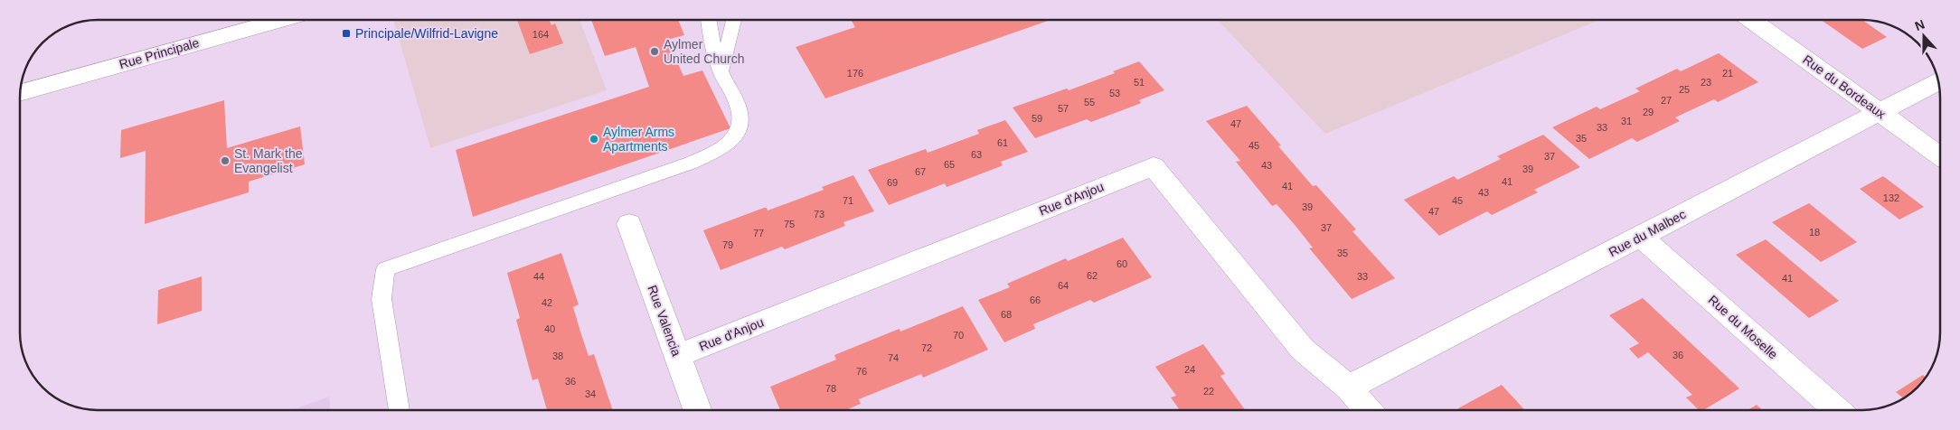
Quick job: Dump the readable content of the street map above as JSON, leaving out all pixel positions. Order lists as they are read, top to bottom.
{
  "streets": {
    "street": [
      "Rue Principale",
      "Rue du Bordeaux",
      "Rue d'Anjou",
      "Rue du Malbec",
      "Rue Valencia",
      "Rue du Moselle"
    ]
  },
  "crossings": [
    ["Rue du Bordeaux", "Rue du Malbec"],
    ["Rue d'Anjou", "Rue du Malbec"],
    ["Rue d'Anjou", "Rue Valencia"],
    ["Rue du Malbec", "Rue du Moselle"]
  ],
  "places": {
    "transit": ["Principale/Wilfrid-Lavigne"],
    "other": ["Aylmer United Church", "Aylmer Arms Apartments", "St. Mark the Evangelist"]
  },
  "house_numbers": [
    "164",
    "176",
    "21",
    "51",
    "23",
    "25",
    "53",
    "27",
    "55",
    "57",
    "29",
    "59",
    "31",
    "47",
    "33",
    "35",
    "61",
    "45",
    "63",
    "37",
    "65",
    "43",
    "39",
    "67",
    "41",
    "69",
    "41",
    "43",
    "132",
    "71",
    "45",
    "39",
    "47",
    "73",
    "75",
    "37",
    "18",
    "77",
    "79",
    "35",
    "60",
    "62",
    "44",
    "33",
    "41",
    "64",
    "66",
    "42",
    "68",
    "40",
    "70",
    "72",
    "36",
    "38",
    "74",
    "24",
    "76",
    "36",
    "78",
    "22",
    "34"
  ],
  "north": "top"
}
